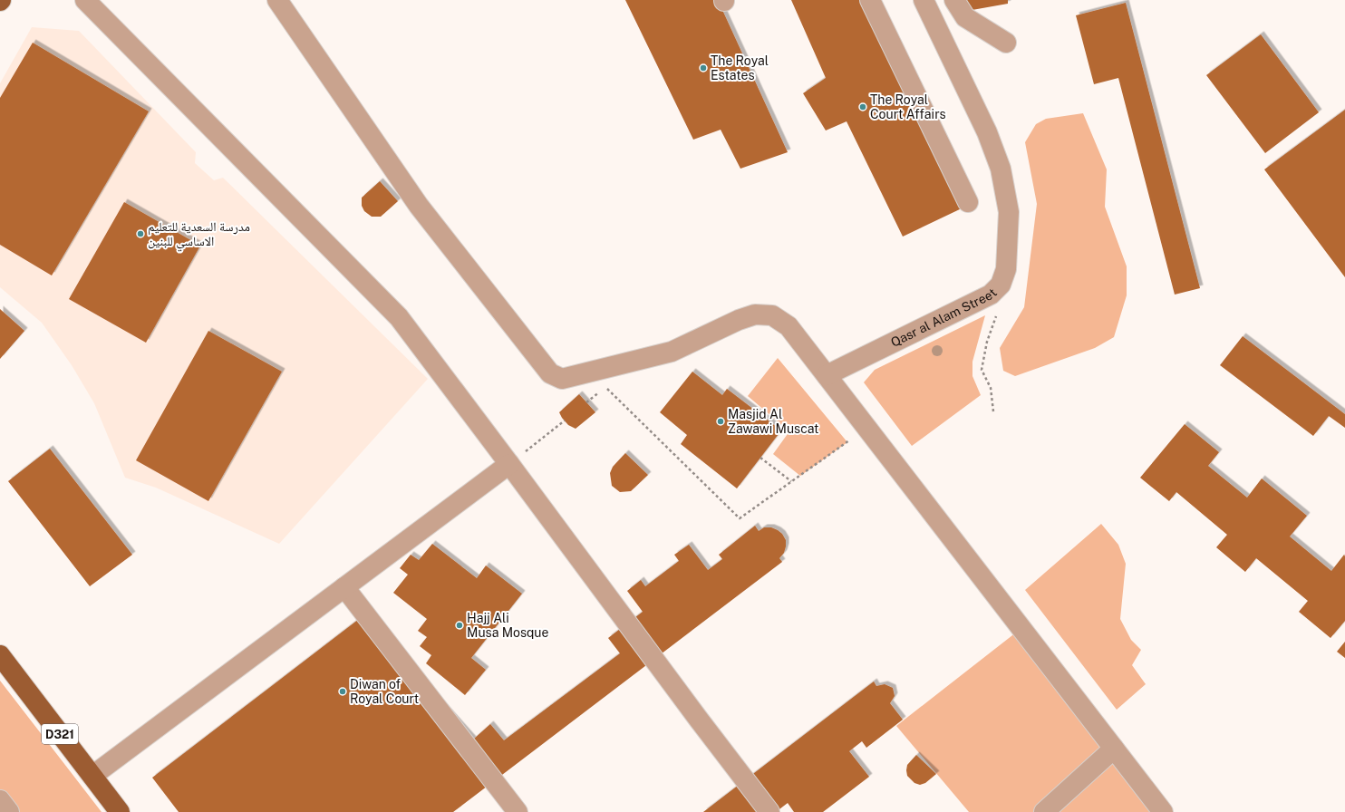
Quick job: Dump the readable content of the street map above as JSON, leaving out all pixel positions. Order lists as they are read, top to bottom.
{
  "streets": {
    "main road": ["D321"],
    "street": ["Qasr al Alam Street"]
  },
  "places": [
    "The Royal Estates",
    "The Royal Court Affairs",
    "مدرسة السعدية للتعليم الاساسي للبنين",
    "Masjid Al Zawawi Muscat",
    "Hajj Ali Musa Mosque",
    "Diwan of Royal Court"
  ]
}
